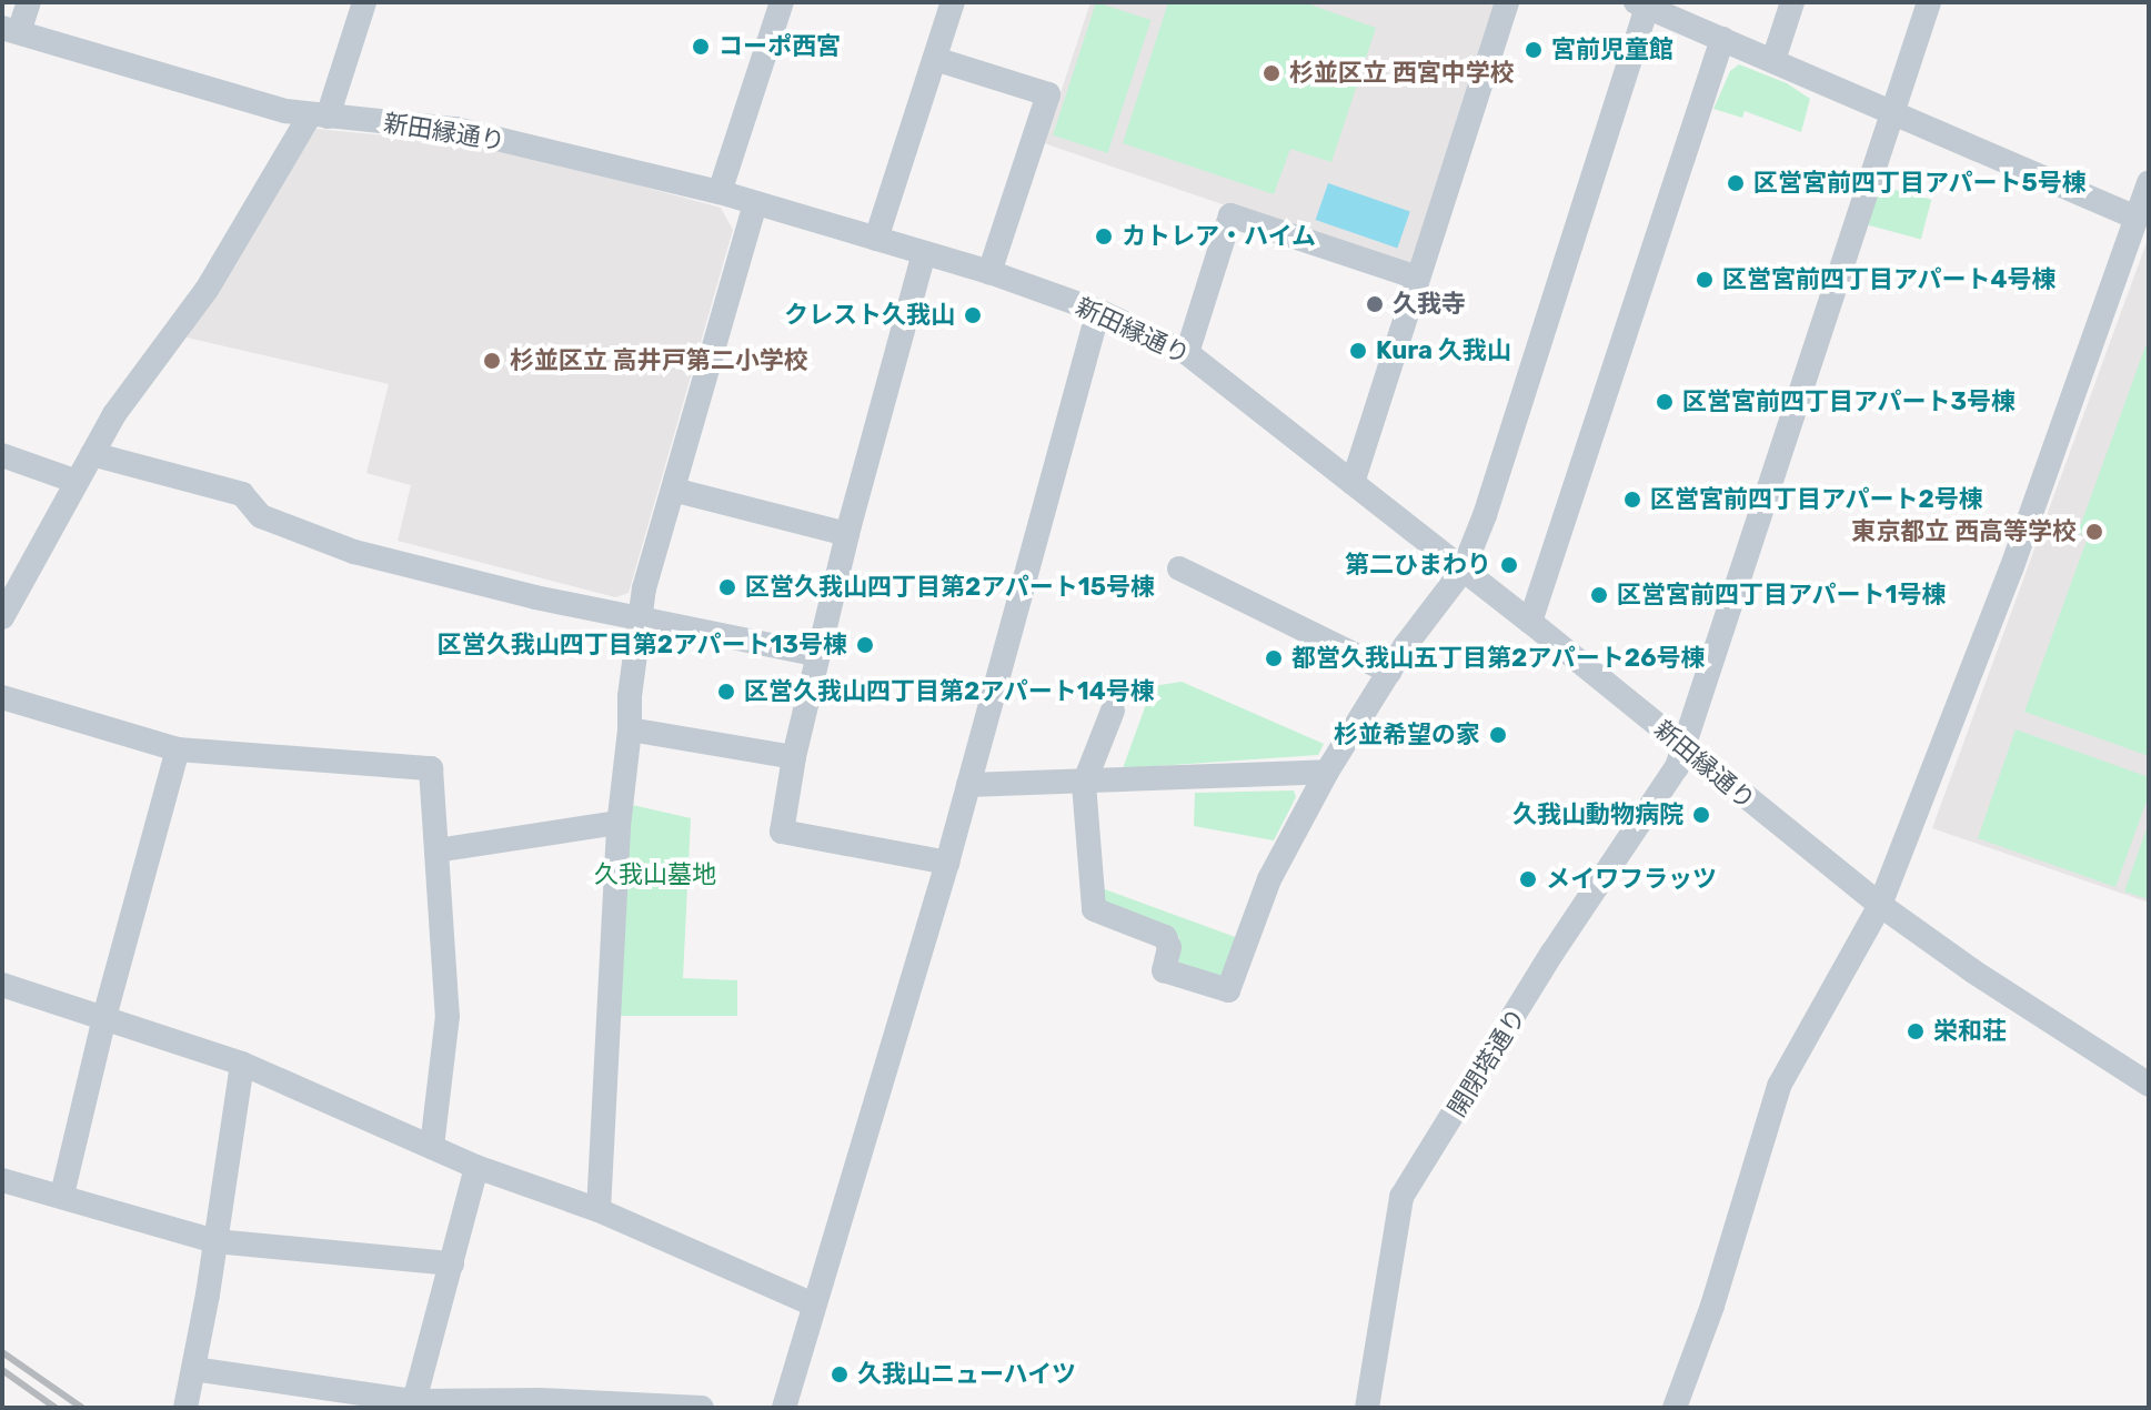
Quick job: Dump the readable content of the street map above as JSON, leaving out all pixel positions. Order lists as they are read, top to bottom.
{
  "streets": {
    "street": ["新田縁通り", "開閉塔通り"]
  },
  "crossings": [
    ["新田縁通り", "開閉塔通り"]
  ],
  "parks": ["久我山墓地"],
  "places": [
    "コーポ西宮",
    "宮前児童館",
    "杉並区立 西宮中学校",
    "区営宮前四丁目アパート5号棟",
    "カトレア・ハイム",
    "区営宮前四丁目アパート4号棟",
    "久我寺",
    "クレスト久我山",
    "Kura 久我山",
    "杉並区立 高井戸第二小学校",
    "区営宮前四丁目アパート3号棟",
    "区営宮前四丁目アパート2号棟",
    "東京都立 西高等学校",
    "第二ひまわり",
    "区営久我山四丁目第2アパート15号棟",
    "区営宮前四丁目アパート1号棟",
    "区営久我山四丁目第2アパート13号棟",
    "都営久我山五丁目第2アパート26号棟",
    "区営久我山四丁目第2アパート14号棟",
    "杉並希望の家",
    "久我山動物病院",
    "メイワフラッツ",
    "栄和荘",
    "久我山ニューハイツ"
  ]
}
